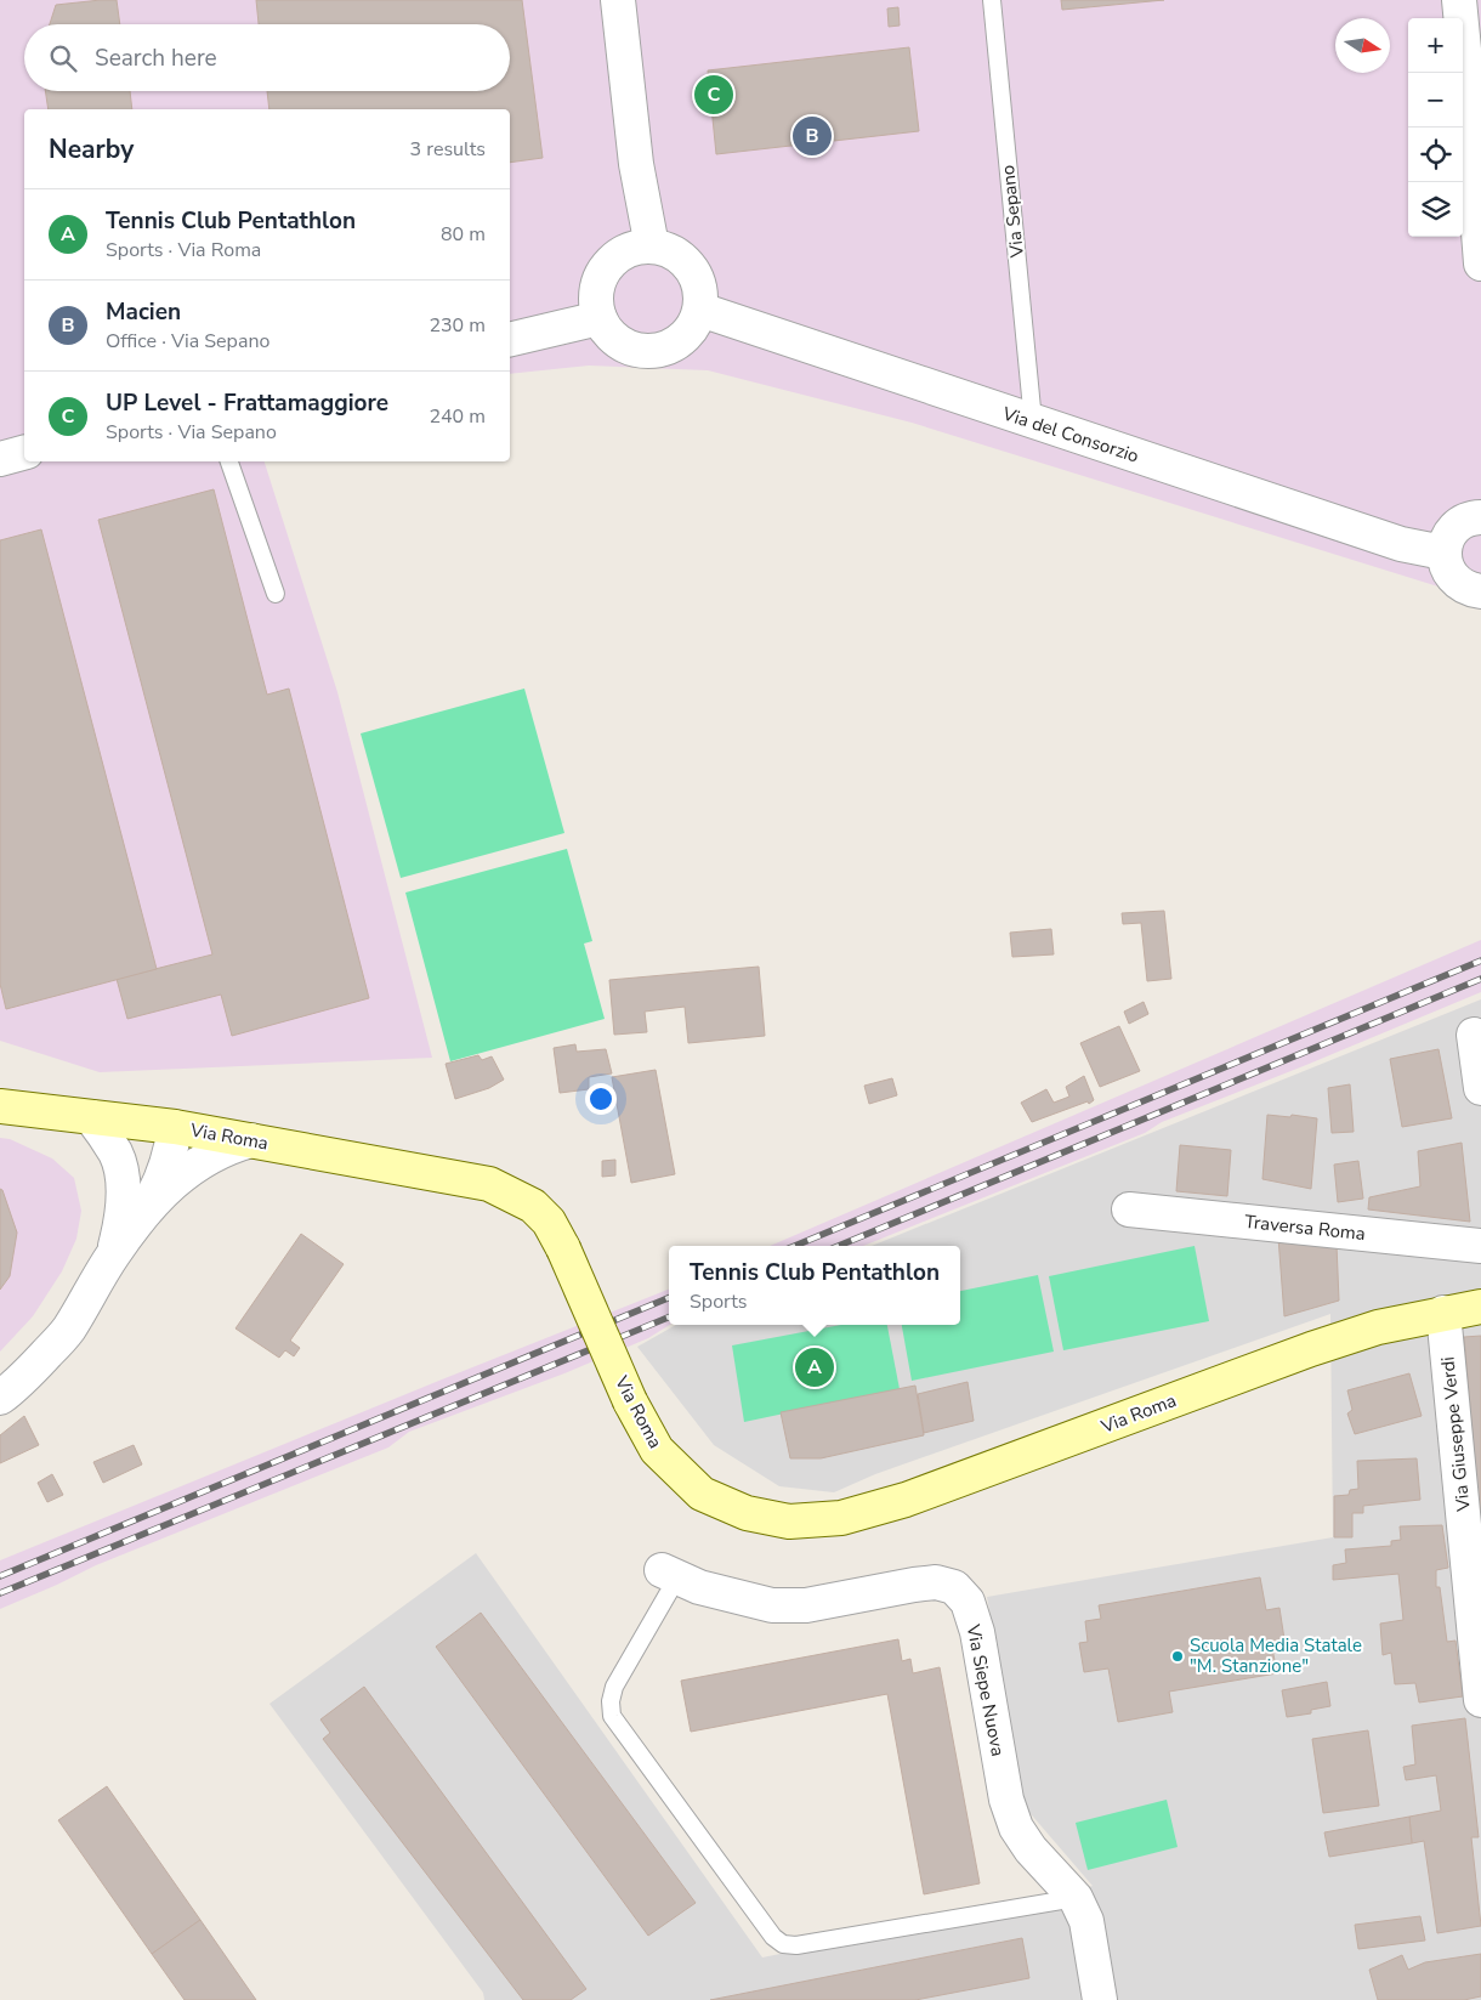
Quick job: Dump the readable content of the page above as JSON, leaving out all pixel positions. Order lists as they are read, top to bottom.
{
  "streets": {
    "street": [
      "Via del Consorzio",
      "Via Roma",
      "Traversa Roma",
      "Via Giuseppe Verdi",
      "Via Siepe Nuova"
    ],
    "lane": ["Via Sepano"]
  },
  "crossings": [
    ["Via Sepano", "Via del Consorzio"],
    ["Via Roma", "Via Giuseppe Verdi"]
  ],
  "places": ["Scuola Media Statale \"M. Stanzione\""],
  "north": "right",
  "page": {
    "map_buttons": ["+", "−"],
    "search": "Search here",
    "pins": ["C", "B", "A"],
    "heading": ["Nearby", "3 results"],
    "list": [
      {
        "mark": "A",
        "name": "Tennis Club Pentathlon",
        "note": "Sports · Via Roma",
        "value": "80 m"
      },
      {
        "mark": "B",
        "name": "Macien",
        "note": "Office · Via Sepano",
        "value": "230 m"
      },
      {
        "mark": "C",
        "name": "UP Level - Frattamaggiore",
        "note": "Sports · Via Sepano",
        "value": "240 m"
      }
    ],
    "popup": ["Tennis Club Pentathlon", "Sports"]
  }
}
